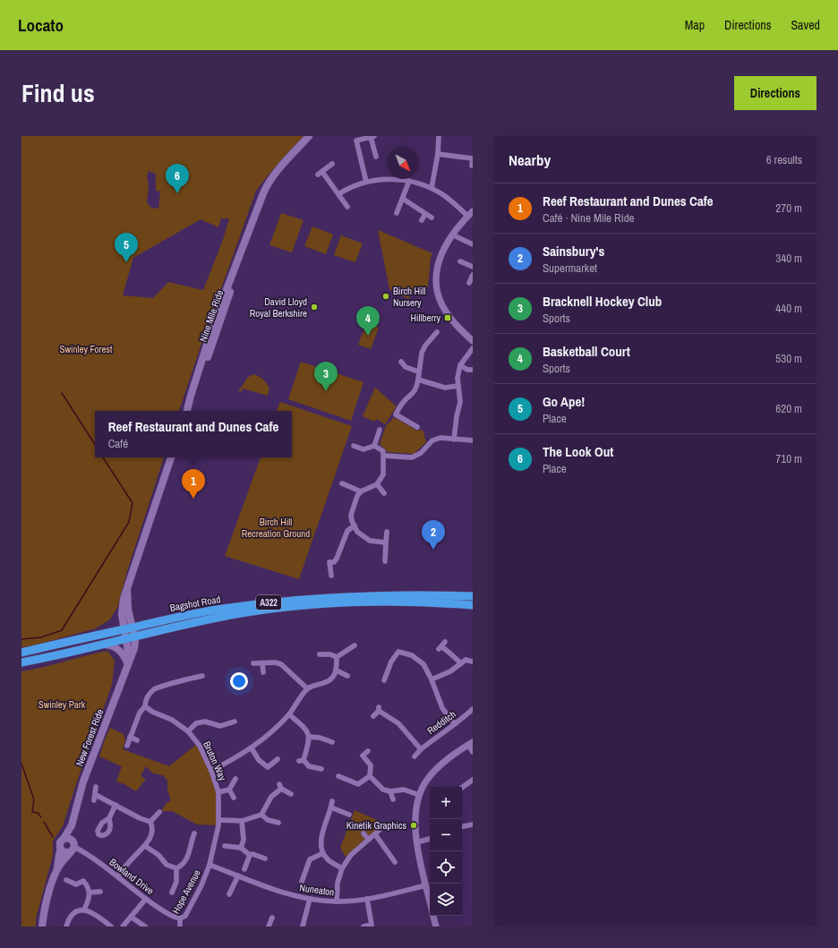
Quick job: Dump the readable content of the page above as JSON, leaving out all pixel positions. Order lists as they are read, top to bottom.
{
  "streets": {
    "highway": ["A322", "Bagshot Road"],
    "main road": ["Nine Mile Ride", "New Forest Ride"],
    "street": [
      "Redditch",
      "Bruton Way",
      "Bowland Drive",
      "Nuneaton",
      "Hope Avenue"
    ]
  },
  "crossings": [
    ["A322", "Bagshot Road"],
    ["Bagshot Road", "New Forest Ride"],
    ["New Forest Ride", "Bowland Drive"],
    ["Bruton Way", "Nuneaton"],
    ["Bruton Way", "Hope Avenue"],
    ["Bowland Drive", "Hope Avenue"],
    ["Nuneaton", "Hope Avenue"]
  ],
  "parks": ["Swinley Forest", "Birch Hill Recreation Ground", "Swinley Park"],
  "places": {
    "other": ["Birch Hill Nursery", "David Lloyd Royal Berkshire", "Kinetik Graphics"],
    "transit": ["Hillberry"]
  },
  "north": "bottom right",
  "page": {
    "header": "Locato",
    "nav": ["Map", "Directions", "Saved"],
    "title": "Find us",
    "buttons": "Directions",
    "heading": ["Nearby", "6 results"],
    "pins": [
      "6",
      "5",
      "4",
      "3",
      "1",
      "2"
    ],
    "list": [
      {
        "mark": "1",
        "name": "Reef Restaurant and Dunes Cafe",
        "note": "Café · Nine Mile Ride",
        "value": "270 m"
      },
      {
        "mark": "2",
        "name": "Sainsbury's",
        "note": "Supermarket",
        "value": "340 m"
      },
      {
        "mark": "3",
        "name": "Bracknell Hockey Club",
        "note": "Sports",
        "value": "440 m"
      },
      {
        "mark": "4",
        "name": "Basketball Court",
        "note": "Sports",
        "value": "530 m"
      },
      {
        "mark": "5",
        "name": "Go Ape!",
        "note": "Place",
        "value": "620 m"
      },
      {
        "mark": "6",
        "name": "The Look Out",
        "note": "Place",
        "value": "710 m"
      }
    ],
    "popup": ["Reef Restaurant and Dunes Cafe", "Café"],
    "map_buttons": ["+", "−"]
  }
}
